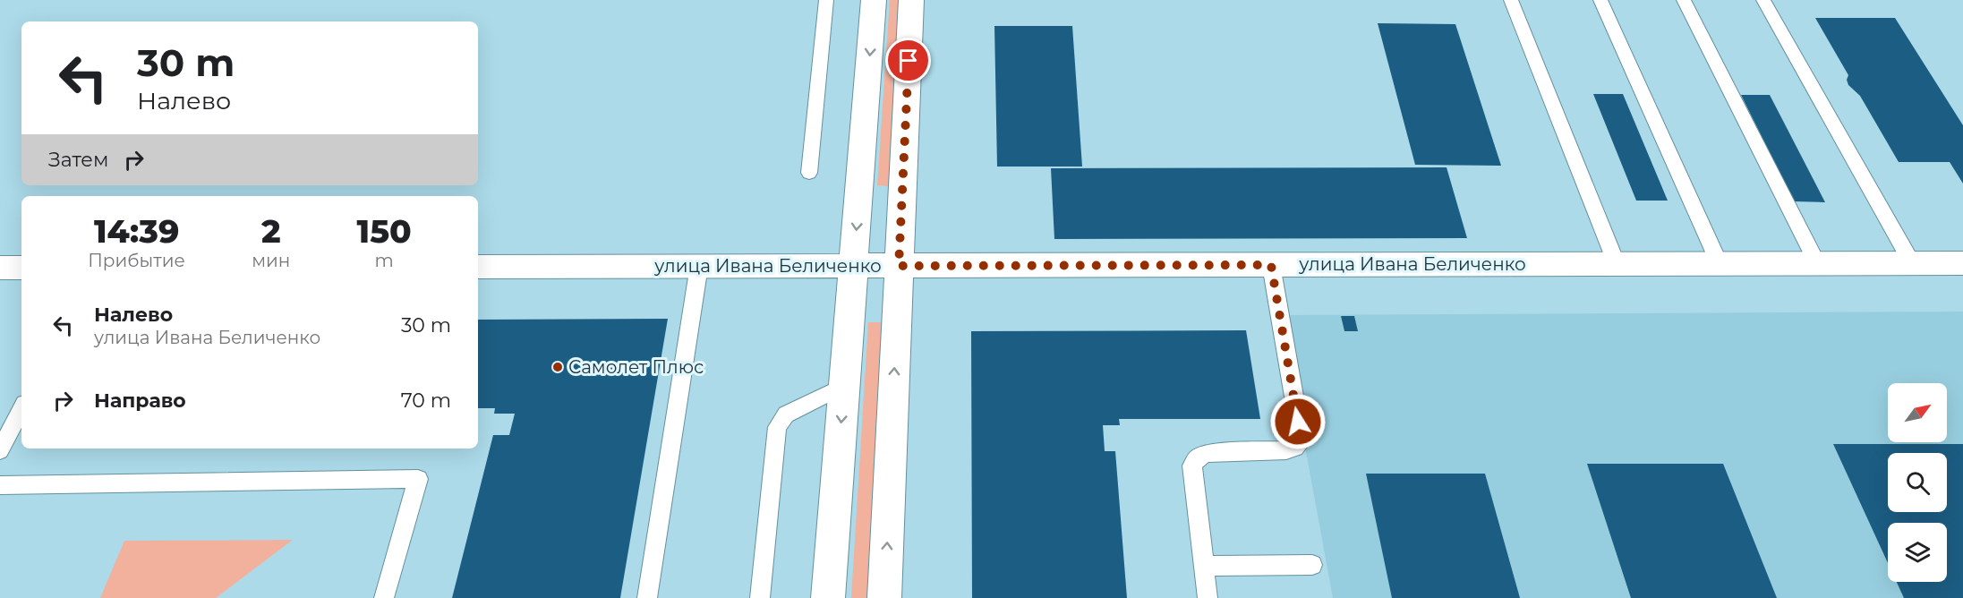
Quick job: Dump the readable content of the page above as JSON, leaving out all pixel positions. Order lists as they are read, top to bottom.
{
  "streets": {
    "street": ["улица Ивана Беличенко"]
  },
  "places": ["Самолет Плюс"],
  "north": "top right",
  "page": {
    "turn": ["30 m", "Налево"],
    "then": "Затем",
    "eta": [
      "14:39",
      "Прибытие",
      "2",
      "мин",
      "150",
      "m"
    ],
    "list": [
      {
        "name": "Налево",
        "note": "улица Ивана Беличенко",
        "value": "30 m"
      },
      {
        "name": "Направо",
        "value": "70 m"
      }
    ]
  }
}
